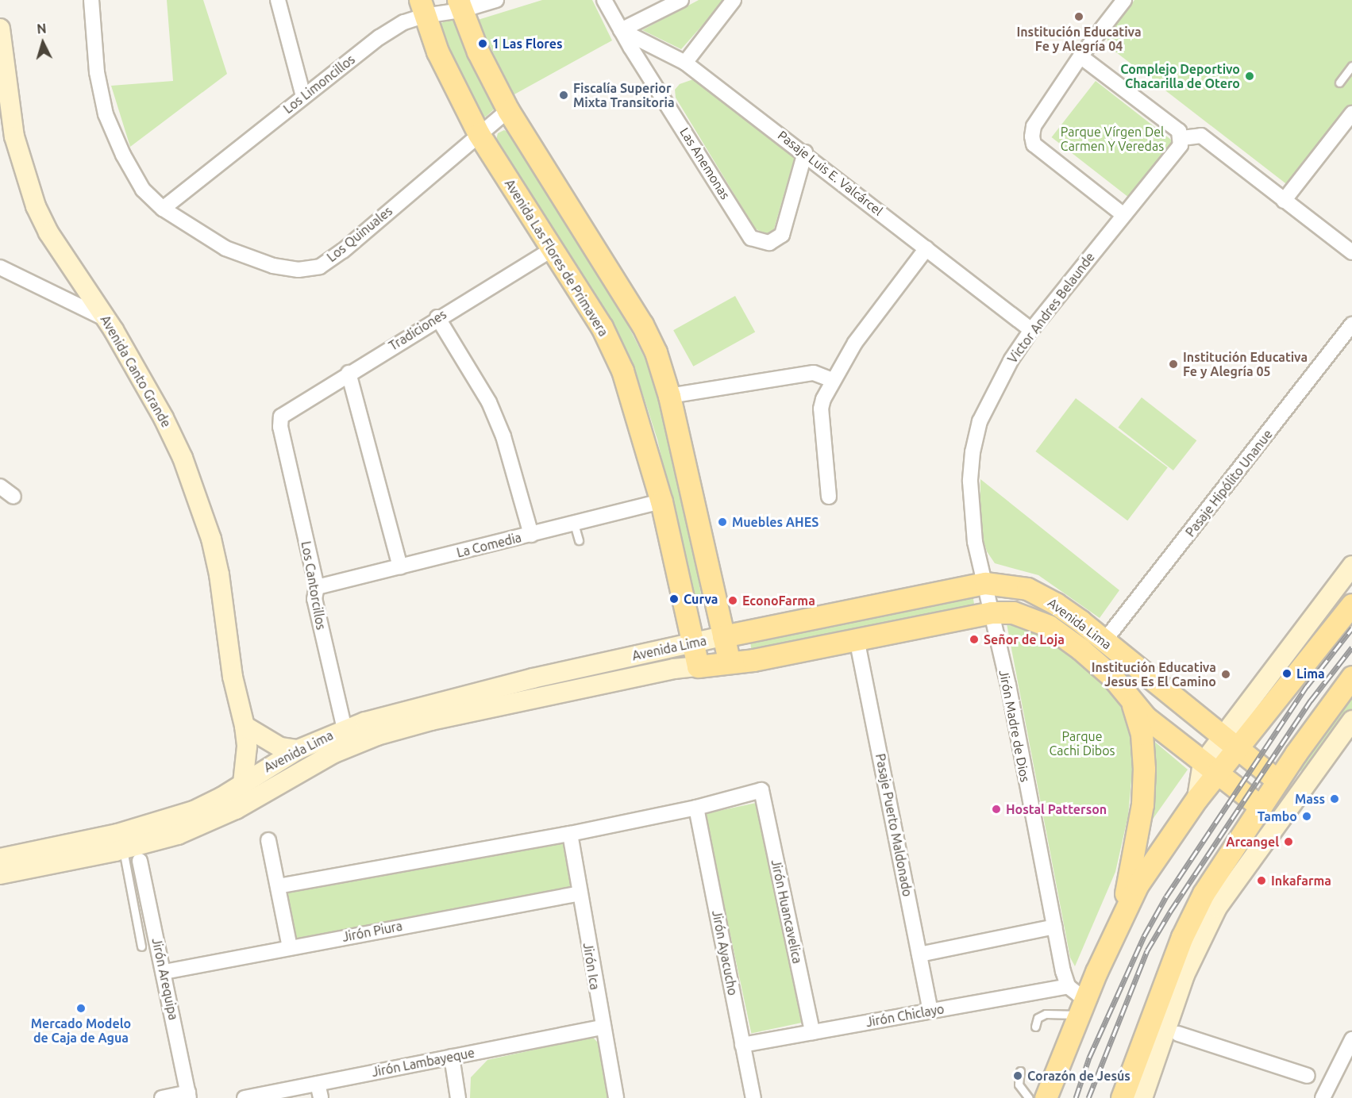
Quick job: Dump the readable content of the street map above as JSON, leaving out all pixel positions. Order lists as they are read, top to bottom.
{
  "streets": {
    "main road": ["Avenida Las Flores de Primavera", "Avenida Canto Grande", "Avenida Lima"],
    "street": [
      "Los Limoncillos",
      "Las Anemonas",
      "Pasaje Luis E. Valcárcel",
      "Los Quinuales",
      "Victor Andres Belaunde",
      "Tradiciones",
      "Pasaje Hipólito Unanue",
      "La Comedia",
      "Los Cantorcillos",
      "Jirón Madre de Dios",
      "Pasaje Puerto Maldonado",
      "Jirón Huancavelica",
      "Jirón Piura",
      "Jirón Ayacucho",
      "Jirón Ica",
      "Jirón Arequipa",
      "Jirón Chiclayo",
      "Jirón Lambayeque"
    ]
  },
  "crossings": [
    ["Los Limoncillos", "Los Quinuales"],
    ["Los Limoncillos", "Avenida Las Flores de Primavera"],
    ["Las Anemonas", "Pasaje Luis E. Valcárcel"],
    ["Pasaje Luis E. Valcárcel", "Victor Andres Belaunde"],
    ["Los Quinuales", "Avenida Las Flores de Primavera"],
    ["Avenida Las Flores de Primavera", "Tradiciones"],
    ["Avenida Las Flores de Primavera", "La Comedia"],
    ["Avenida Las Flores de Primavera", "Avenida Lima"],
    ["Victor Andres Belaunde", "Avenida Lima"],
    ["Victor Andres Belaunde", "Jirón Madre de Dios"],
    ["Tradiciones", "Los Cantorcillos"],
    ["Avenida Canto Grande", "Avenida Lima"],
    ["Pasaje Hipólito Unanue", "Avenida Lima"],
    ["La Comedia", "Los Cantorcillos"],
    ["Los Cantorcillos", "Avenida Lima"],
    ["Avenida Lima", "Jirón Madre de Dios"],
    ["Avenida Lima", "Pasaje Puerto Maldonado"],
    ["Jirón Madre de Dios", "Jirón Chiclayo"],
    ["Pasaje Puerto Maldonado", "Jirón Chiclayo"],
    ["Jirón Huancavelica", "Jirón Ayacucho"],
    ["Jirón Huancavelica", "Jirón Chiclayo"],
    ["Jirón Piura", "Jirón Ica"],
    ["Jirón Piura", "Jirón Arequipa"],
    ["Jirón Ayacucho", "Jirón Chiclayo"],
    ["Jirón Ica", "Jirón Lambayeque"]
  ],
  "parks": ["Parque Vírgen Del Carmen Y Veredas", "Parque Cachi Dibos"],
  "places": [
    "Institución Educativa Fe y Alegría 04",
    "1 Las Flores",
    "Complejo Deportivo Chacarilla de Otero",
    "Fiscalía Superior Mixta Transitoria",
    "Institución Educativa Fe y Alegría 05",
    "Muebles AHES",
    "Curva",
    "EconoFarma",
    "Señor de Loja",
    "Lima",
    "Institución Educativa Jesus Es El Camino",
    "Mass",
    "Hostal Patterson",
    "Tambo",
    "Arcangel",
    "Inkafarma",
    "Mercado Modelo de Caja de Agua",
    "Corazón de Jesús"
  ],
  "north": "top"
}
